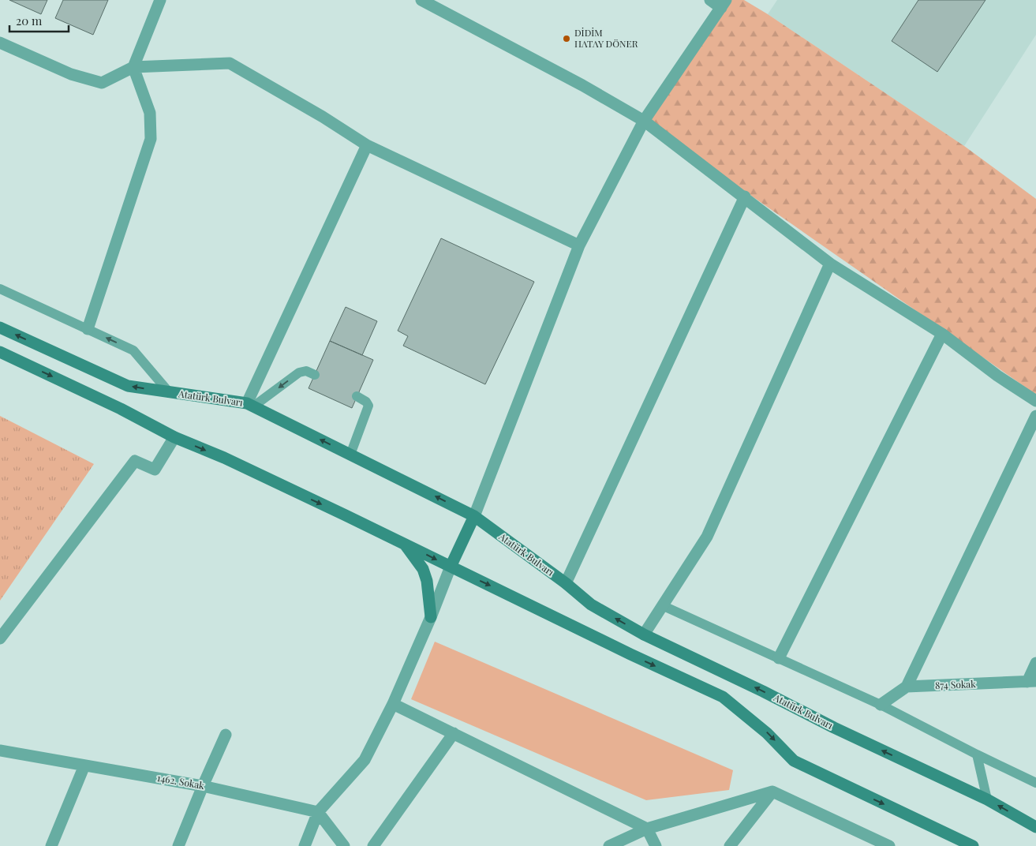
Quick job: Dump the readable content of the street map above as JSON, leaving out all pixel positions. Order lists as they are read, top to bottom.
{
  "streets": {
    "main road": ["Atatürk Bulvarı"],
    "street": ["874 Sokak", "1462. Sokak"]
  },
  "places": ["DİDİM HATAY DÖNER"],
  "scale_bar": "20 m"
}
